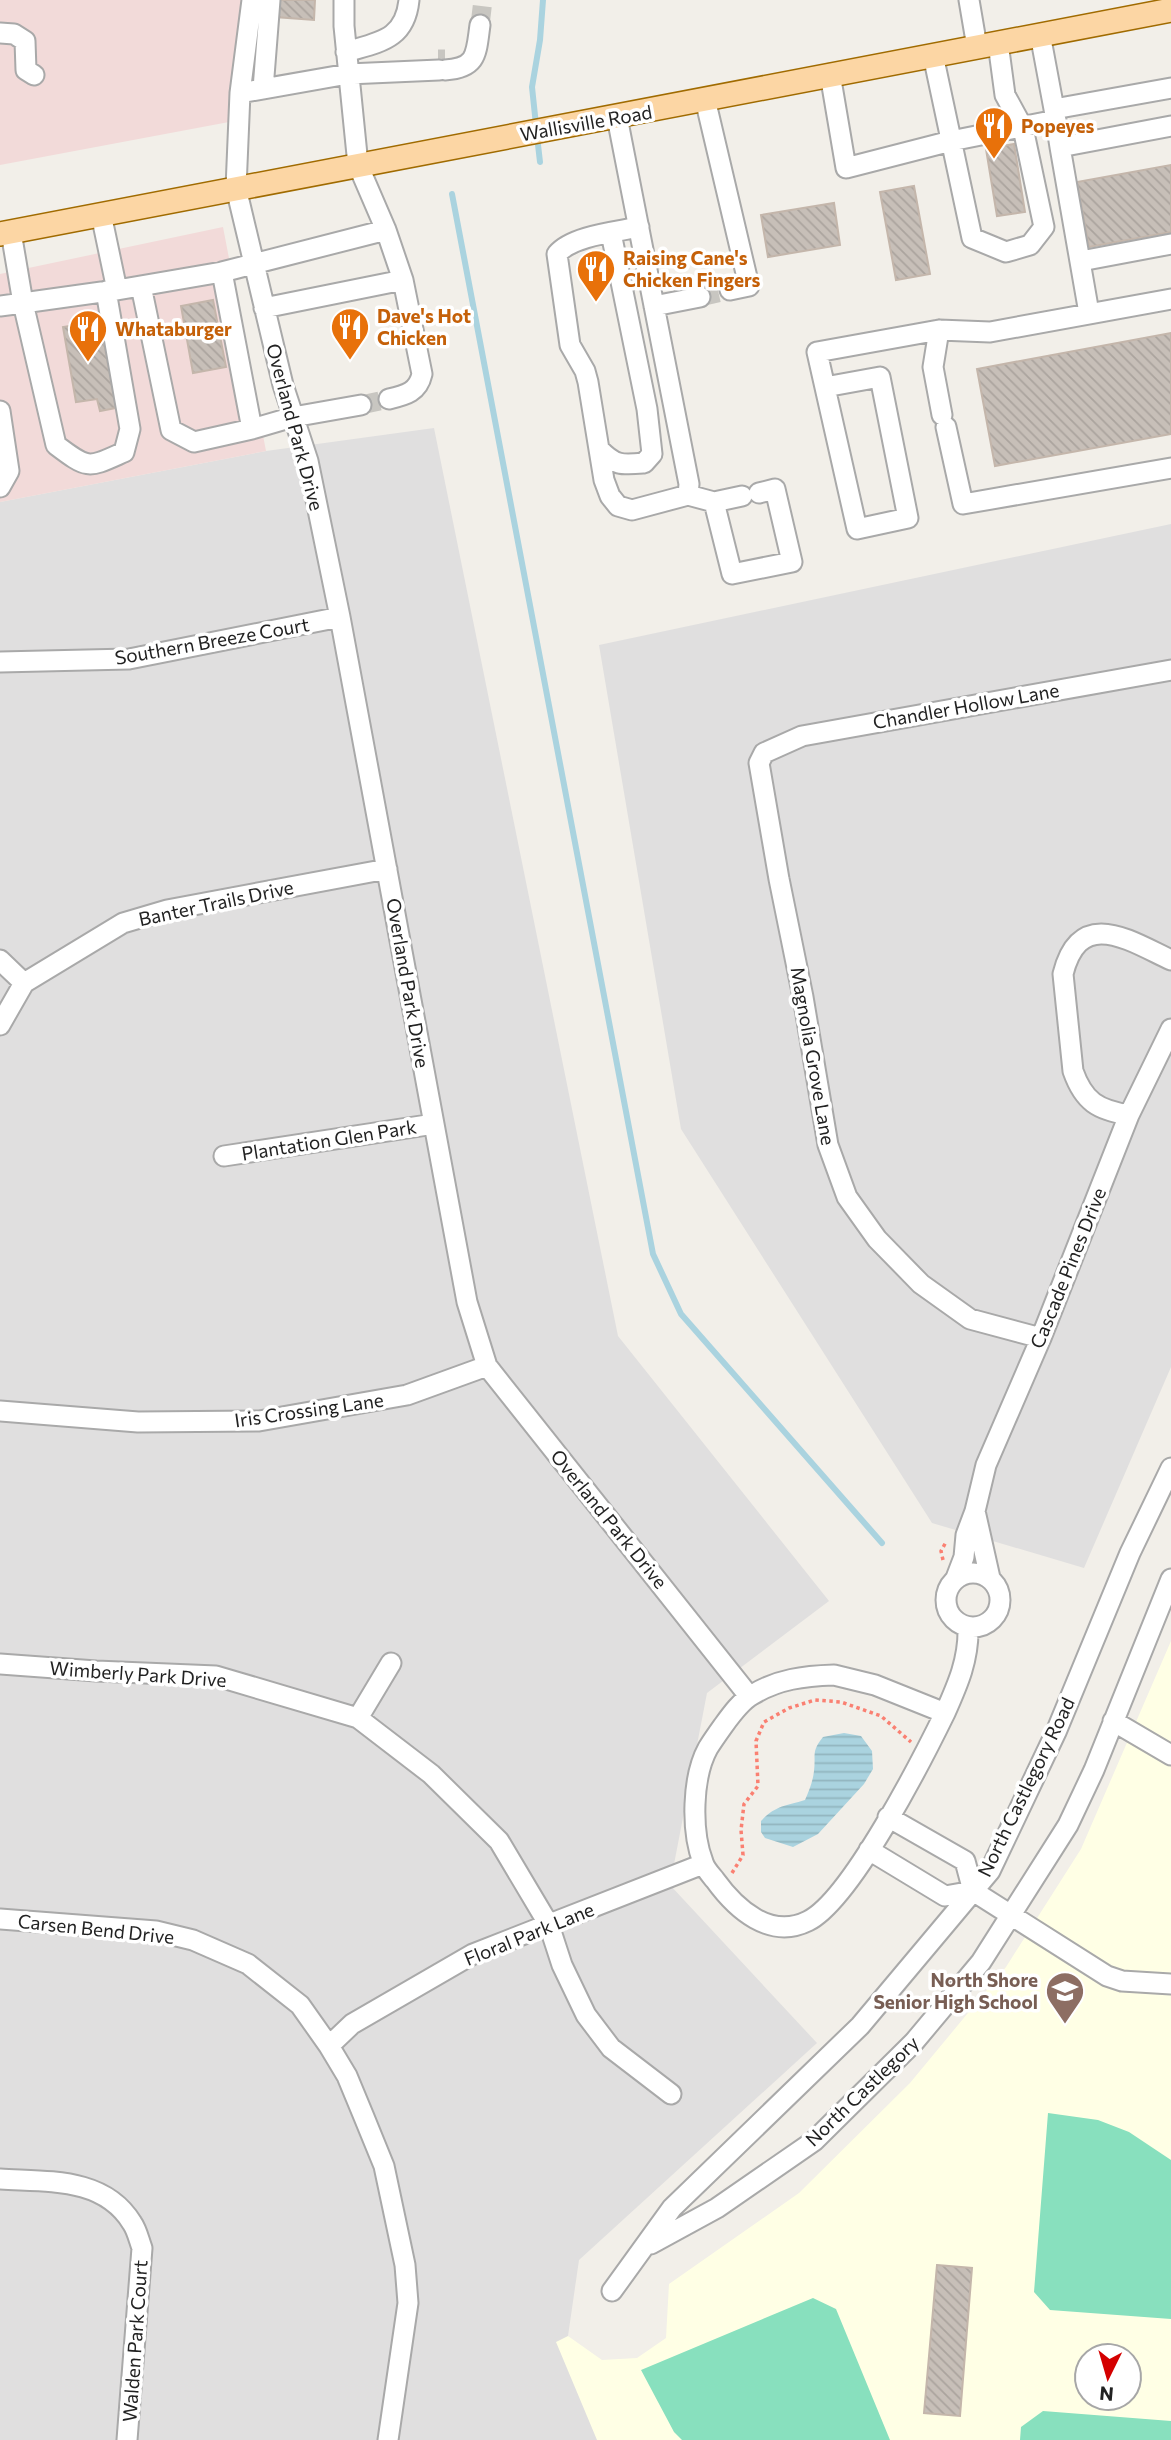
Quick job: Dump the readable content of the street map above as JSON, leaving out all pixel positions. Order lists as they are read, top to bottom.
{
  "streets": {
    "main road": ["Wallisville Road"],
    "street": [
      "Overland Park Drive",
      "Southern Breeze Court",
      "Chandler Hollow Lane",
      "Banter Trails Drive",
      "Magnolia Grove Lane",
      "Plantation Glen Park",
      "Cascade Pines Drive",
      "Iris Crossing Lane",
      "Wimberly Park Drive",
      "North Castlegory Road",
      "Carsen Bend Drive",
      "Floral Park Lane",
      "North Castlegory",
      "Walden Park Court"
    ]
  },
  "crossings": [
    ["Wallisville Road", "Overland Park Drive"],
    ["Overland Park Drive", "Southern Breeze Court"],
    ["Overland Park Drive", "Banter Trails Drive"],
    ["Overland Park Drive", "Plantation Glen Park"],
    ["Overland Park Drive", "Iris Crossing Lane"],
    ["Chandler Hollow Lane", "Magnolia Grove Lane"],
    ["Magnolia Grove Lane", "Cascade Pines Drive"],
    ["Wimberly Park Drive", "Floral Park Lane"],
    ["North Castlegory Road", "North Castlegory"],
    ["Carsen Bend Drive", "Floral Park Lane"]
  ],
  "places": {
    "restaurant": [
      "Popeyes",
      "Raising Cane's Chicken Fingers",
      "Dave's Hot Chicken",
      "Whataburger"
    ],
    "school or university": ["North Shore Senior High School"]
  },
  "north": "bottom"
}
